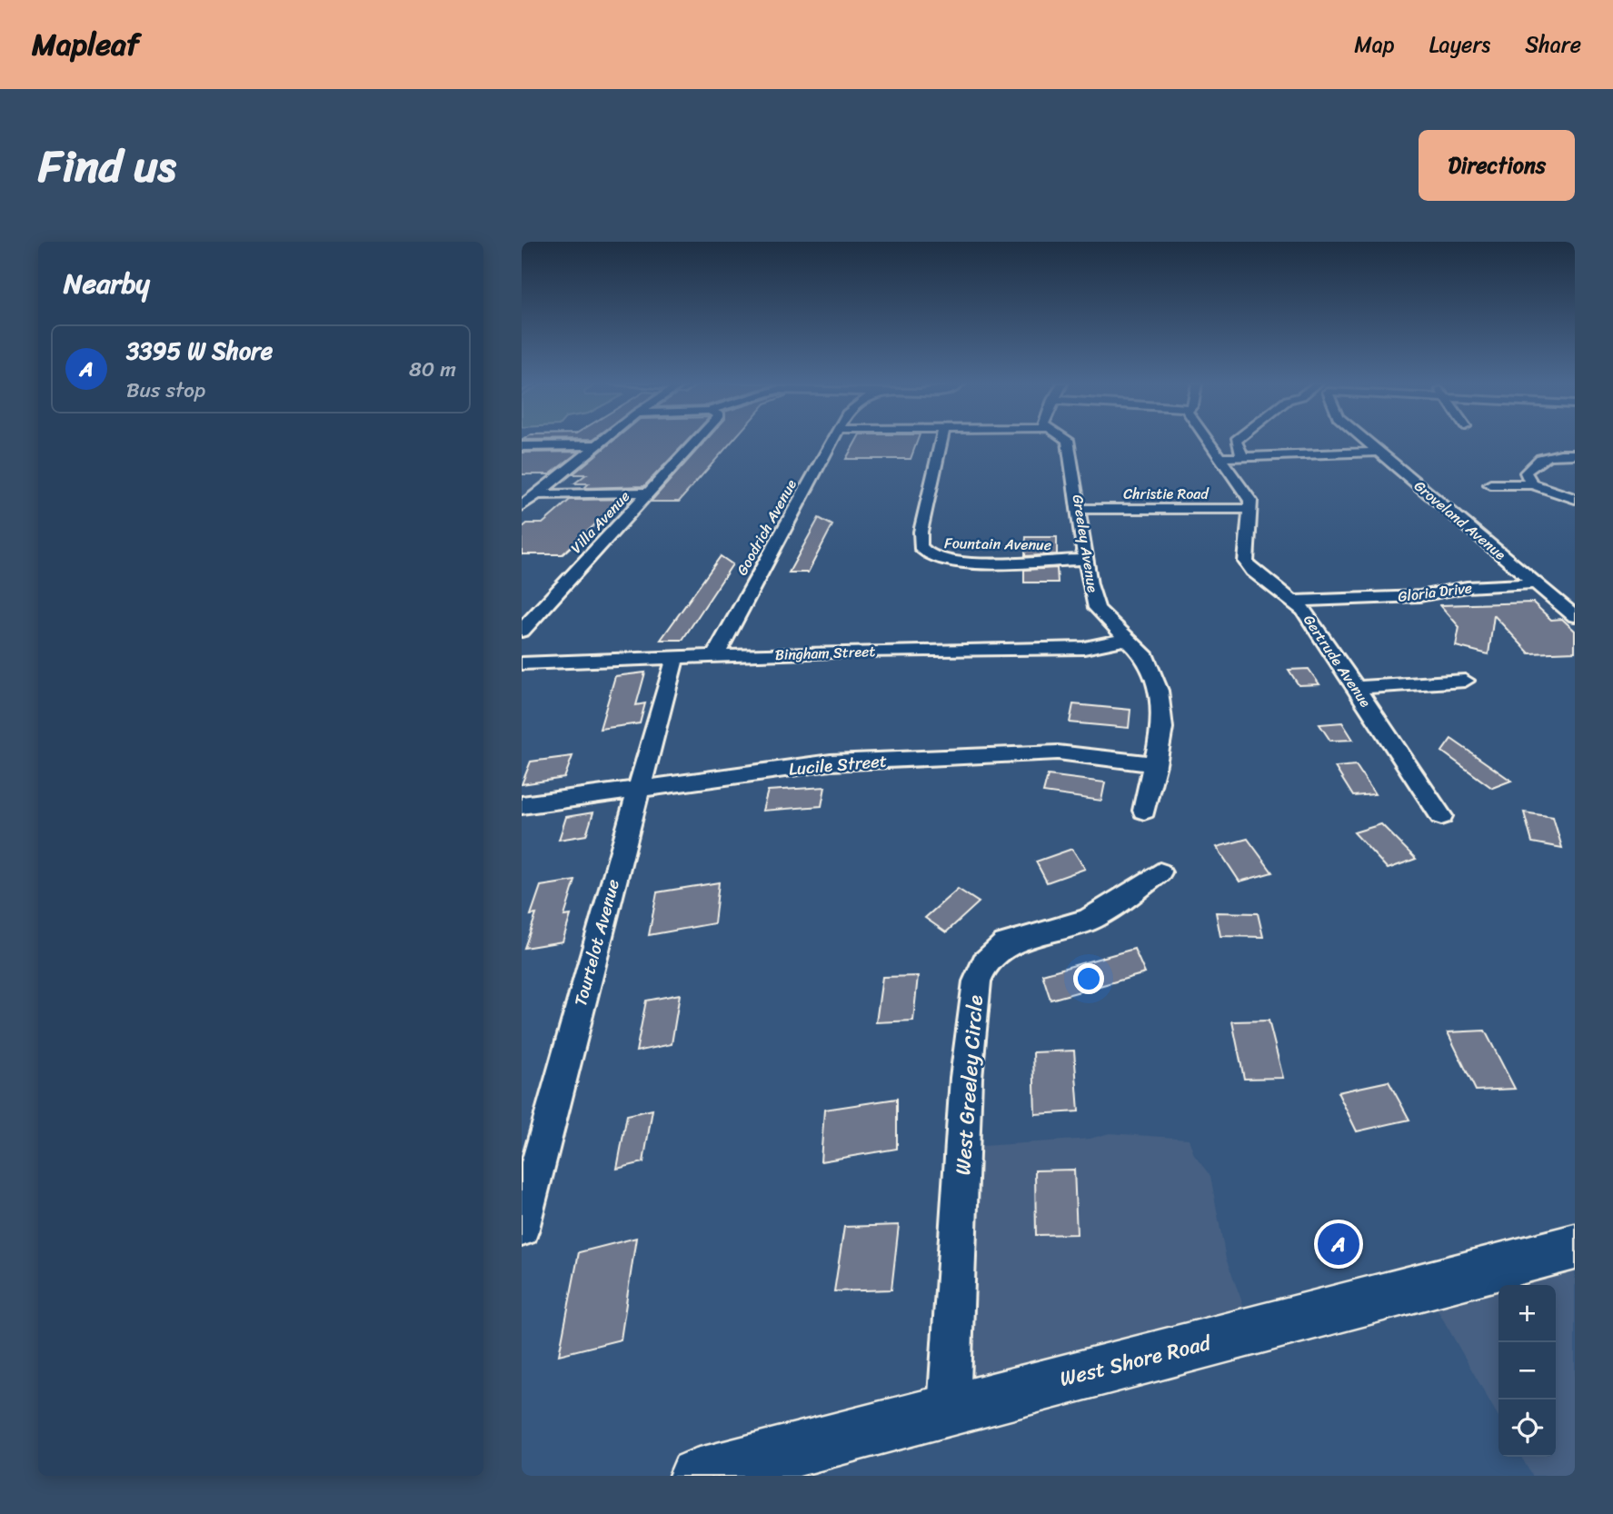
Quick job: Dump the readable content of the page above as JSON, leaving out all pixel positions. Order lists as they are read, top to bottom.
{
  "streets": {
    "main road": ["West Shore Road"],
    "street": [
      "Christie Road",
      "Groveland Avenue",
      "Villa Avenue",
      "Goodrich Avenue",
      "Fountain Avenue",
      "Greeley Avenue",
      "Gloria Drive",
      "Bingham Street",
      "Gertrude Avenue",
      "Lucile Street",
      "Tourtelot Avenue",
      "West Greeley Circle"
    ]
  },
  "crossings": [
    ["Christie Road", "Greeley Avenue"],
    ["Christie Road", "Gertrude Avenue"],
    ["Groveland Avenue", "Gloria Drive"],
    ["Goodrich Avenue", "Bingham Street"],
    ["Fountain Avenue", "Greeley Avenue"],
    ["Greeley Avenue", "Bingham Street"],
    ["Greeley Avenue", "Lucile Street"],
    ["Gloria Drive", "Gertrude Avenue"],
    ["Bingham Street", "Tourtelot Avenue"],
    ["Lucile Street", "Tourtelot Avenue"],
    ["West Greeley Circle", "West Shore Road"]
  ],
  "page": {
    "header": "Mapleaf",
    "nav": ["Map", "Layers", "Share"],
    "title": "Find us",
    "buttons": "Directions",
    "heading": "Nearby",
    "list": [
      {
        "mark": "A",
        "name": "3395 W Shore",
        "note": "Bus stop",
        "value": "80 m"
      }
    ],
    "pins": "A",
    "map_buttons": ["+", "−"]
  }
}
